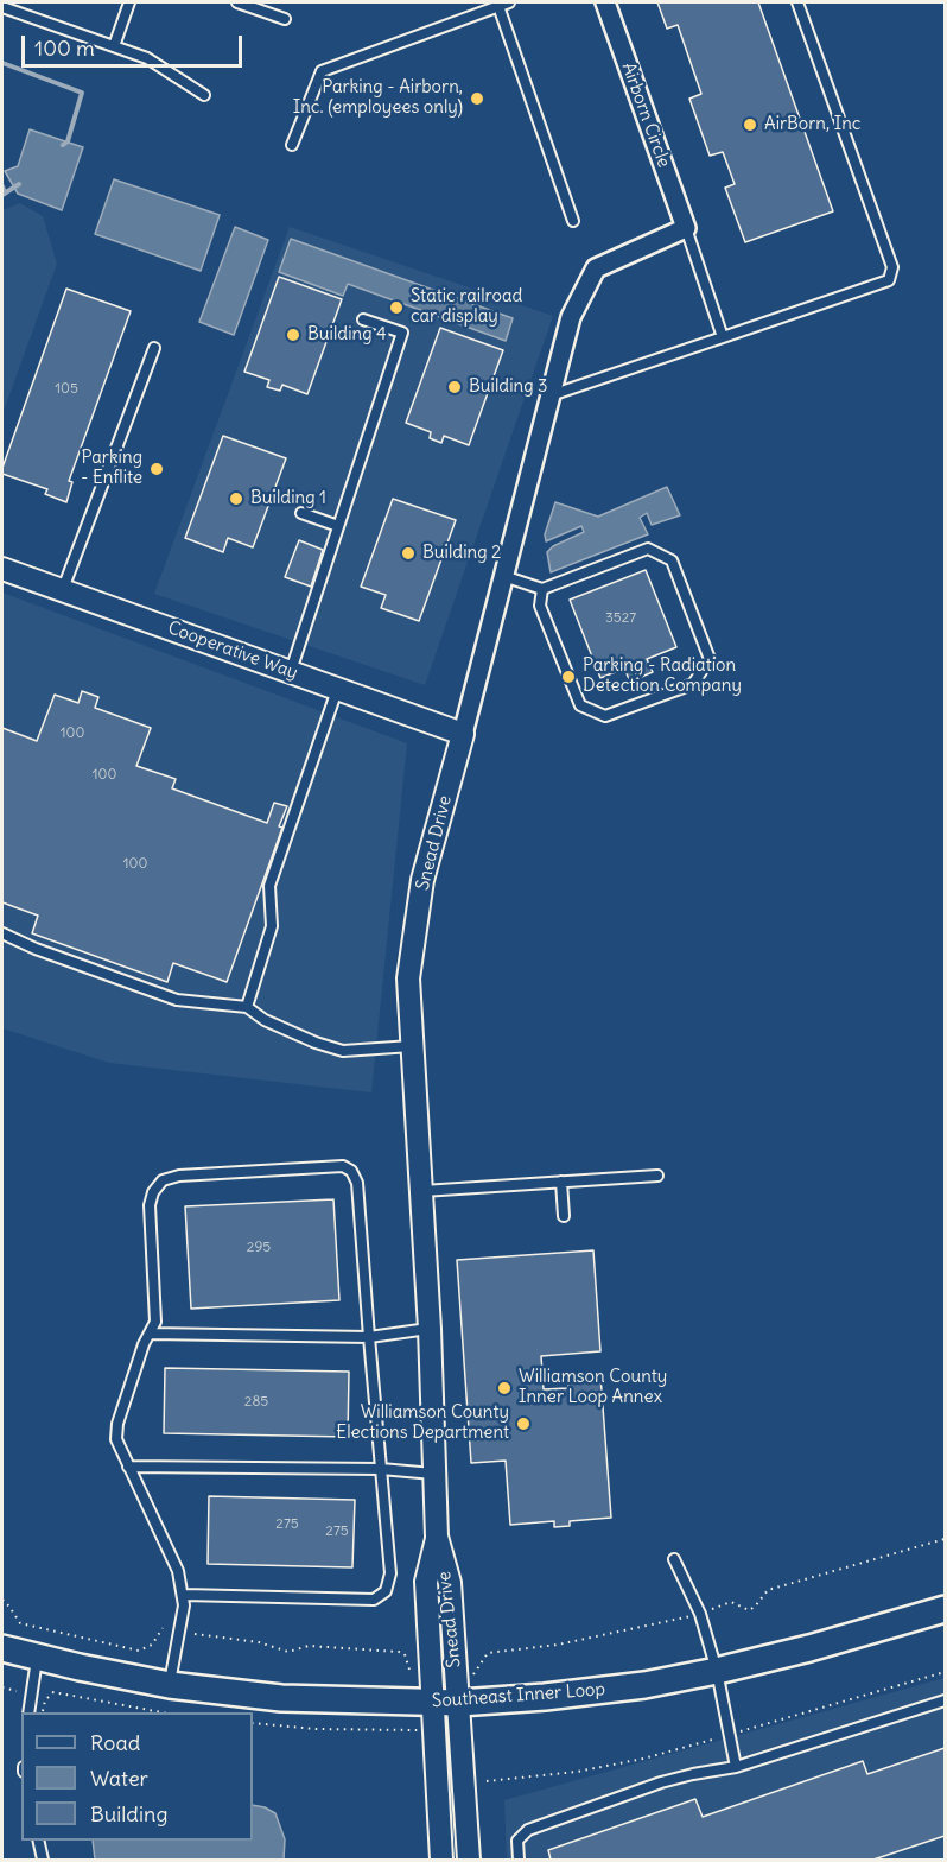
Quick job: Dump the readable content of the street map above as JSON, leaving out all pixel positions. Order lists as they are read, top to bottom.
{
  "streets": {
    "main road": ["Southeast Inner Loop"],
    "street": ["Airborn Circle", "Cooperative Way", "Snead Drive"]
  },
  "crossings": [
    ["Airborn Circle", "Snead Drive"],
    ["Cooperative Way", "Snead Drive"],
    ["Snead Drive", "Southeast Inner Loop"]
  ],
  "places": [
    "Parking - Airborn, Inc. (employees only)",
    "AirBorn, Inc",
    "Static railroad car display",
    "Building 4",
    "Building 3",
    "Parking - Enflite",
    "Building 1",
    "Building 2",
    "Parking - Radiation Detection Company",
    "Williamson County Inner Loop Annex",
    "Williamson County Elections Department"
  ],
  "house_numbers": [
    "105",
    "3527",
    "100",
    "100",
    "100",
    "295",
    "285",
    "275",
    "275"
  ],
  "legend": ["Road", "Water", "Building"],
  "scale_bar": "100 m"
}
